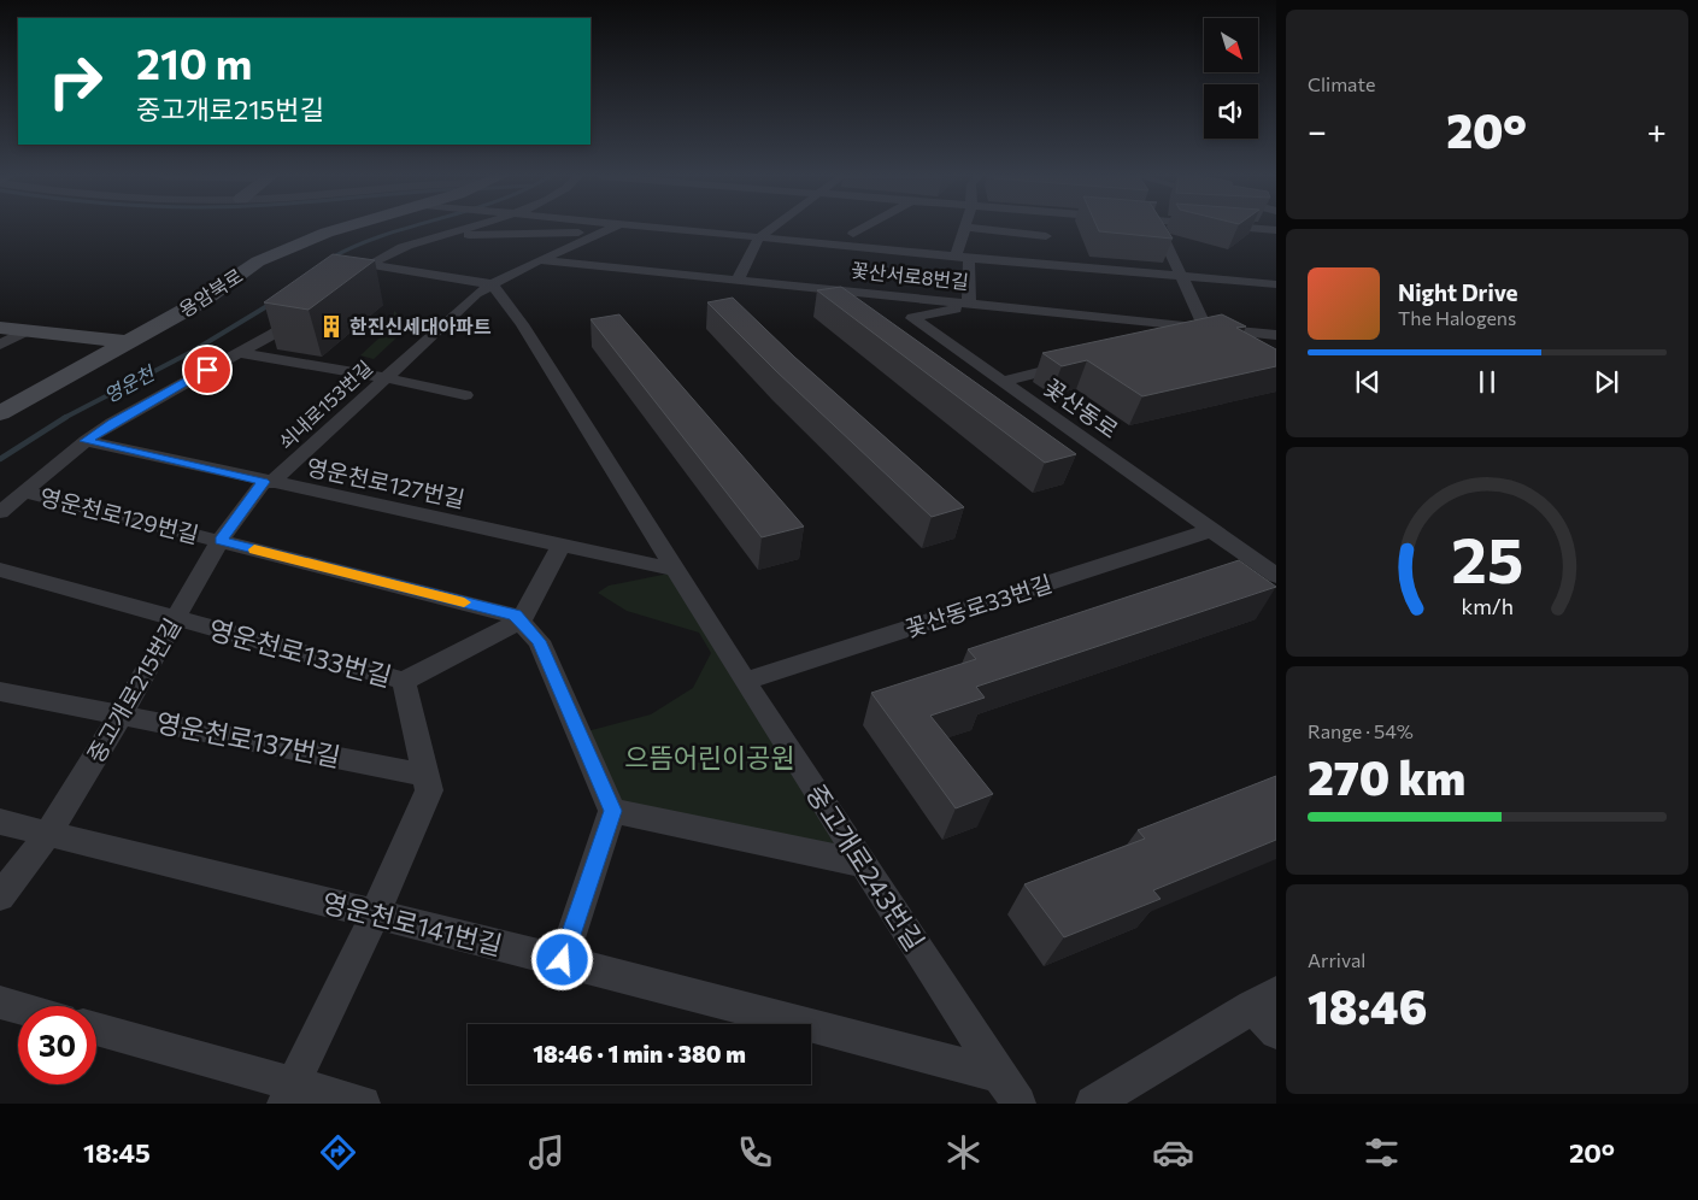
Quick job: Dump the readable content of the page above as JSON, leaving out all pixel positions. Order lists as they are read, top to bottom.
{
  "streets": {
    "street": [
      "꽃산서로8번길",
      "용암북로",
      "쇠내로153번길",
      "꽃산동로",
      "영운천로127번길",
      "영운천로129번길",
      "꽃산동로33번길",
      "영운천로133번길",
      "중고개로215번길",
      "영운천로137번길",
      "중고개로243번길",
      "영운천로141번길"
    ]
  },
  "crossings": [
    ["꽃산서로8번길", "쇠내로153번길"],
    ["꽃산서로8번길", "꽃산동로"],
    ["쇠내로153번길", "영운천로127번길"],
    ["쇠내로153번길", "중고개로215번길"],
    ["쇠내로153번길", "중고개로243번길"],
    ["꽃산동로", "꽃산동로33번길"],
    ["영운천로127번길", "중고개로215번길"],
    ["영운천로127번길", "중고개로243번길"],
    ["영운천로129번길", "중고개로215번길"],
    ["꽃산동로33번길", "중고개로243번길"],
    ["영운천로133번길", "중고개로215번길"],
    ["영운천로133번길", "영운천로137번길"],
    ["영운천로133번길", "영운천로141번길"],
    ["중고개로215번길", "영운천로137번길"],
    ["중고개로215번길", "영운천로141번길"],
    ["중고개로243번길", "영운천로141번길"]
  ],
  "water": ["영운천"],
  "parks": ["으뜸어린이공원"],
  "places": {
    "building": ["한진신세대아파트"]
  },
  "north": "bottom right",
  "page": {
    "tile": [
      "Climate",
      ["Range · 54%", "270 km"],
      ["Arrival", "18:46"]
    ],
    "turn": ["210 m", "중고개로215번길"],
    "heat": ["−", "20°", "+"],
    "song": ["Night Drive", "The Halogens"],
    "limit": "30",
    "trip": "18:46 · 1 min · 380 m",
    "tabs": ["18:45", "20°"],
    "gauge": ["25", "km/h"]
  }
}
